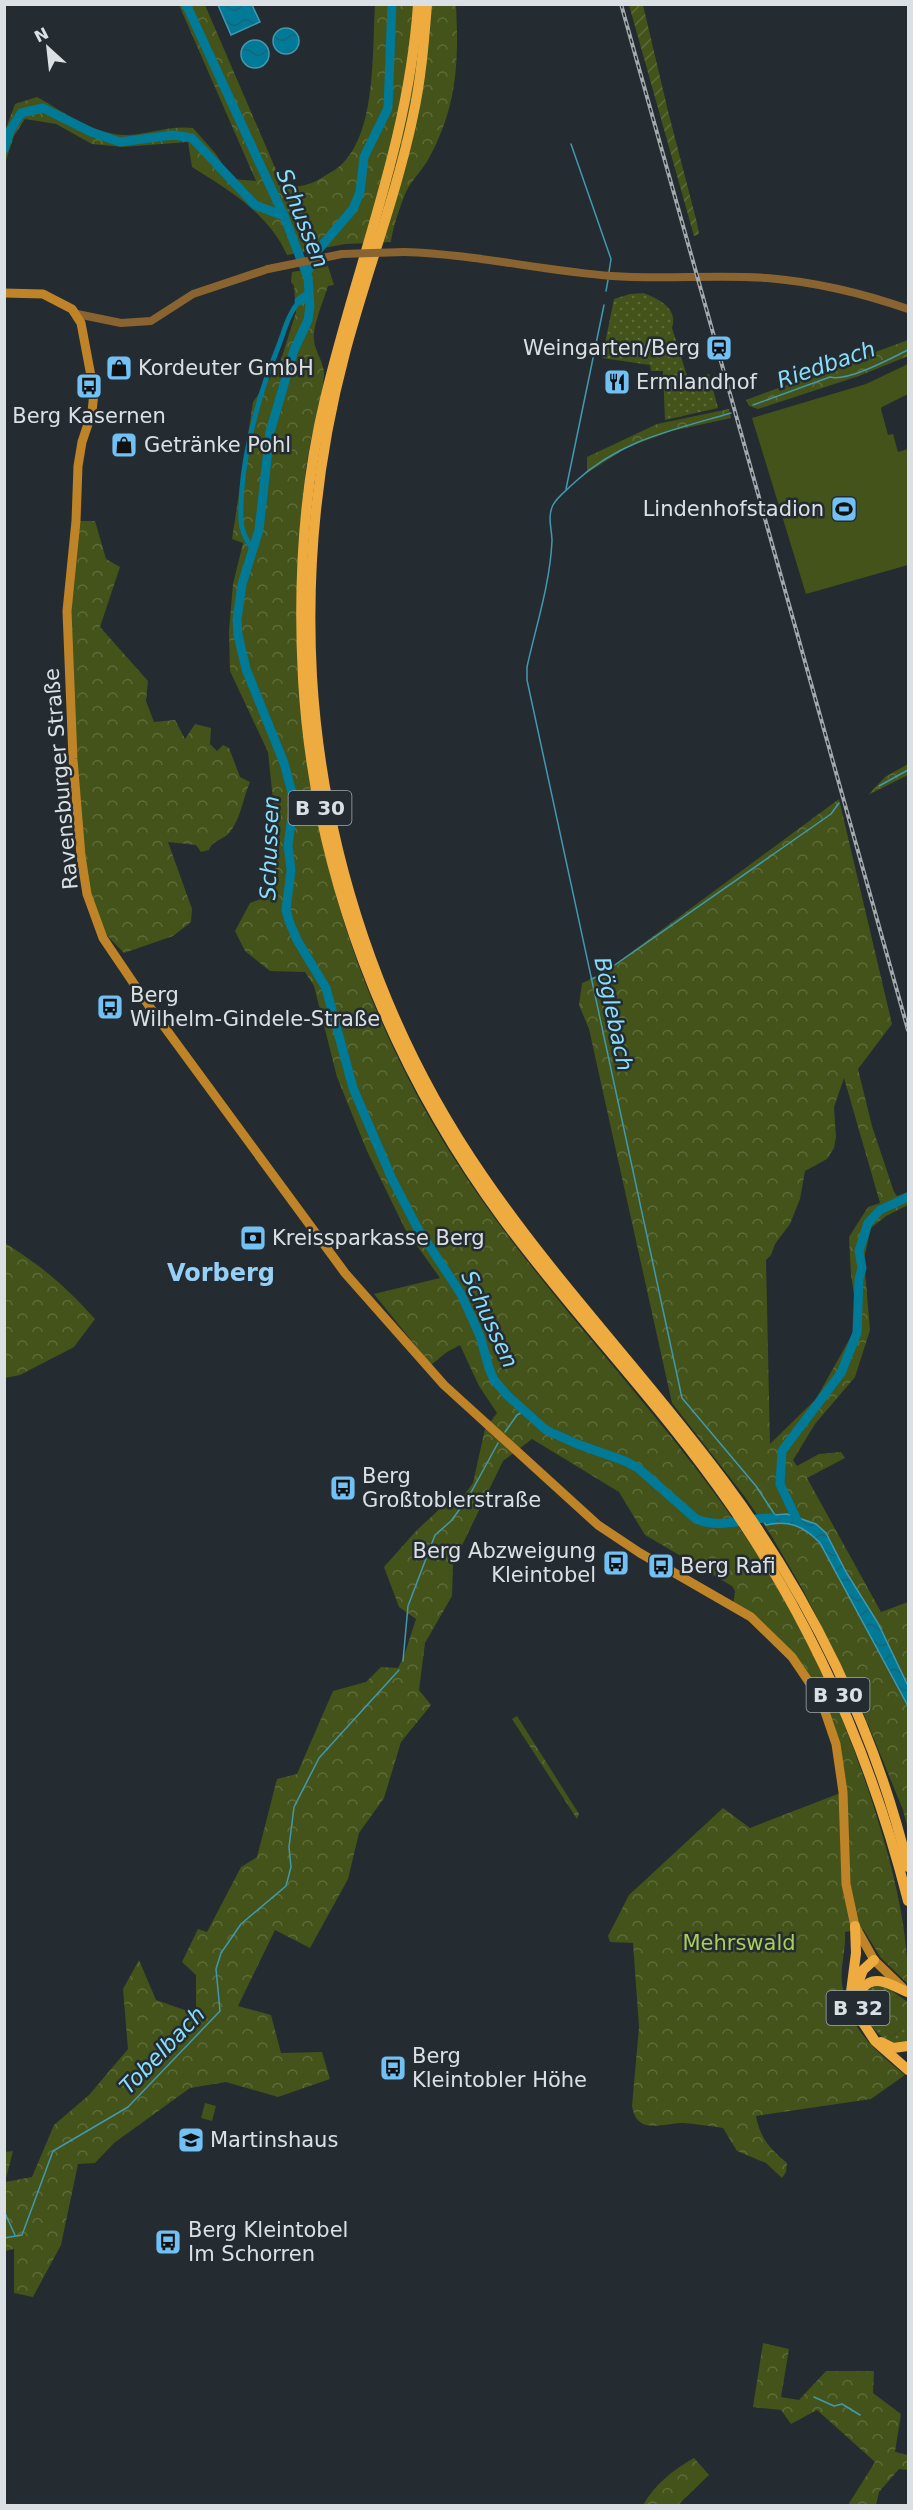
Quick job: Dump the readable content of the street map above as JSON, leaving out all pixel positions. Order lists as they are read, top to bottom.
{
  "streets": {
    "highway": ["B 30", "B 32"],
    "main road": ["Ravensburger Straße"]
  },
  "crossings": [
    ["Ravensburger Straße", "B 32"]
  ],
  "districts": ["Vorberg"],
  "water": [
    "Schussen",
    "Riedbach",
    "Böglebach",
    "Tobelbach"
  ],
  "parks": ["Mehrswald"],
  "places": {
    "station": ["Weingarten/Berg"],
    "shop": ["Kordeuter GmbH", "Getränke Pohl"],
    "restaurant": ["Ermlandhof"],
    "bus stop": [
      "Berg Kasernen",
      "Berg Wilhelm-Gindele-Straße",
      "Berg Großtoblerstraße",
      "Berg Abzweigung Kleintobel",
      "Berg Rafi",
      "Berg Kleintobler Höhe",
      "Berg Kleintobel Im Schorren"
    ],
    "sports": ["Lindenhofstadion"],
    "bank": ["Kreissparkasse Berg"],
    "school or university": ["Martinshaus"]
  },
  "north": "top left"
}
